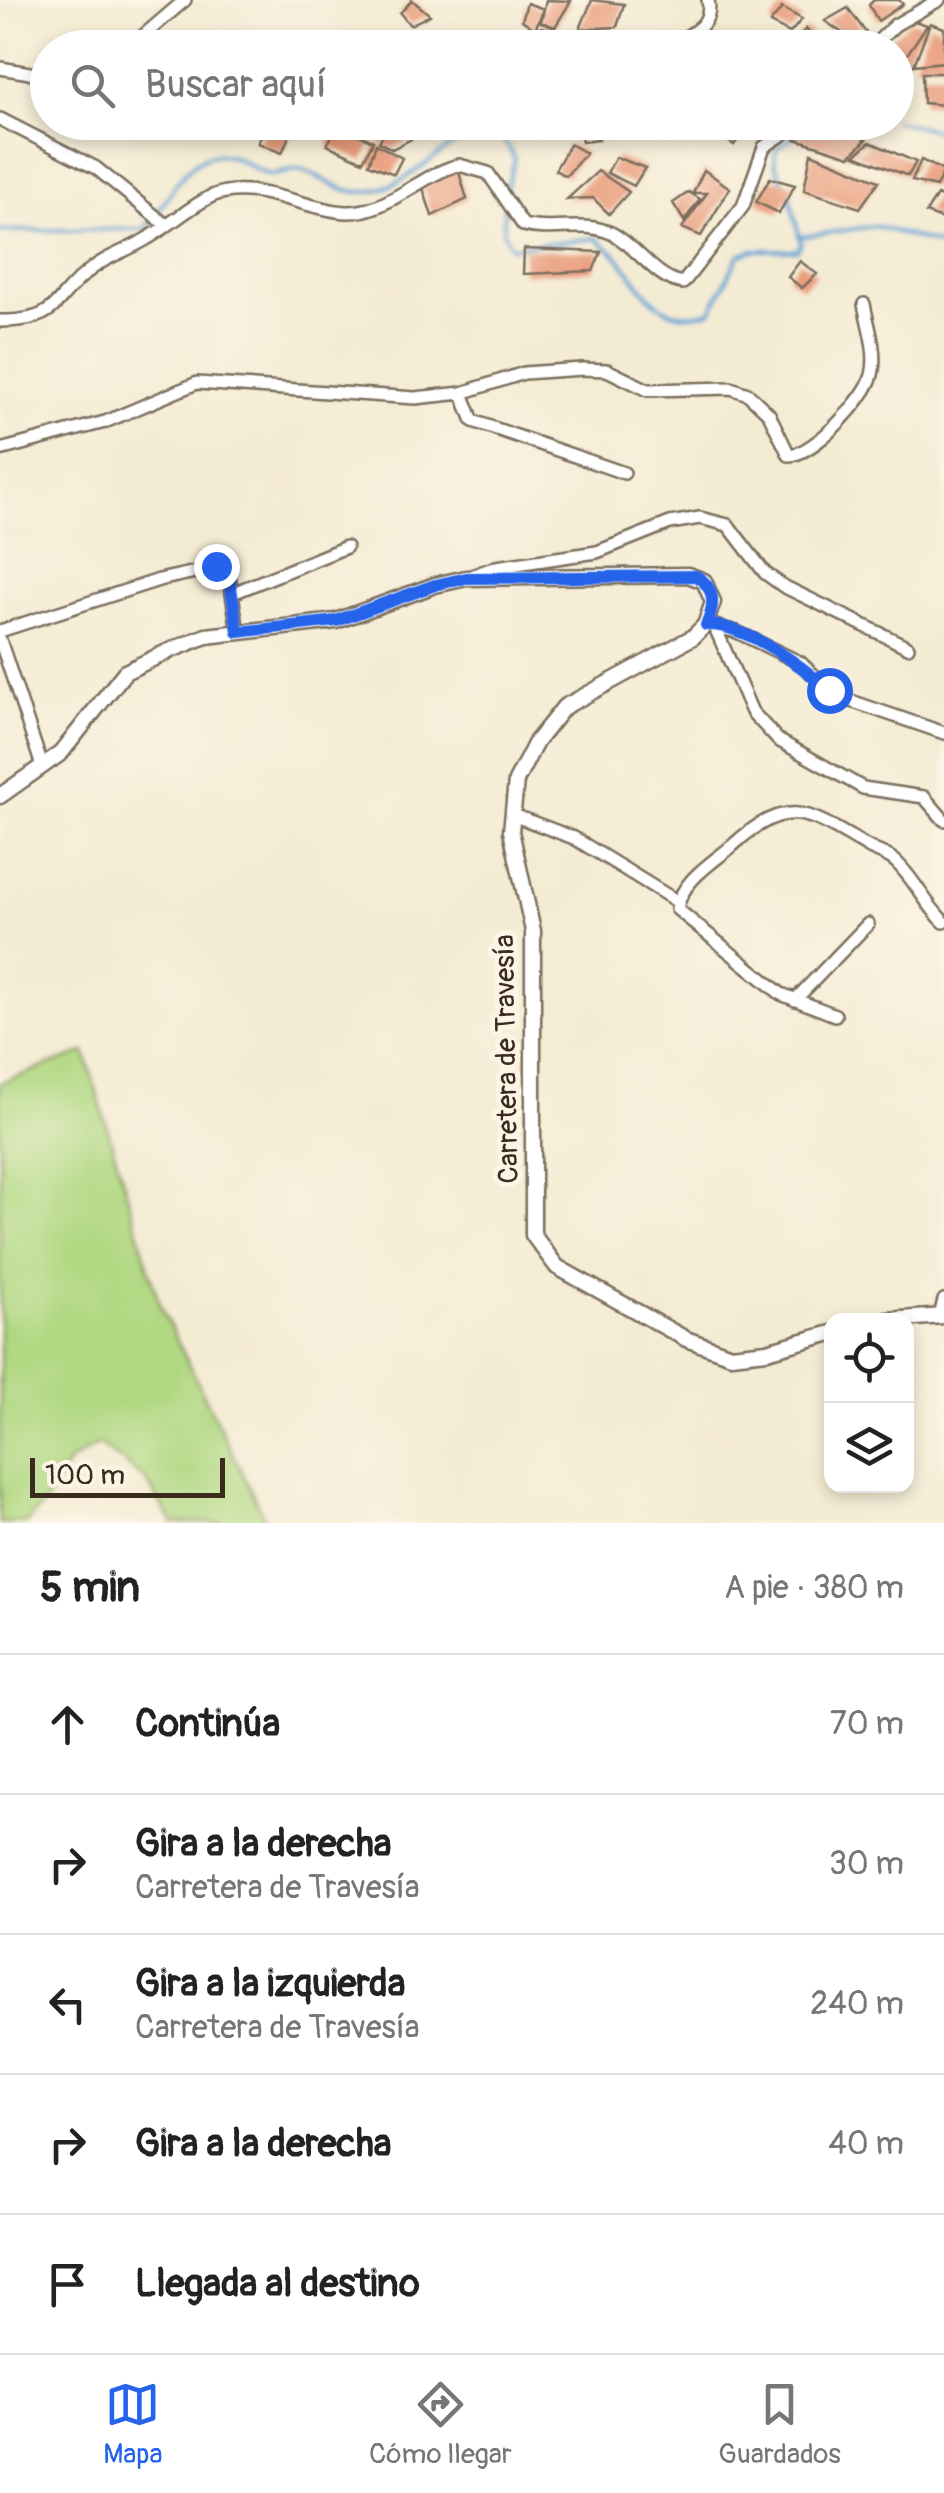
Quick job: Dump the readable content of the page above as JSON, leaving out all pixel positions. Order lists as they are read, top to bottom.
{
  "streets": {
    "street": ["Carretera de Travesía"]
  },
  "scale_bar": "100 m",
  "page": {
    "search": "Buscar aquí",
    "scale": "100 m",
    "heading": ["5 min", "A pie · 380 m"],
    "list": [
      ["Continúa", "70 m"],
      ["Gira a la derecha", "Carretera de Travesía", "30 m"],
      ["Gira a la izquierda", "Carretera de Travesía", "240 m"],
      ["Gira a la derecha", "40 m"],
      "Llegada al destino"
    ],
    "nav": ["Mapa", "Cómo llegar", "Guardados"]
  }
}
